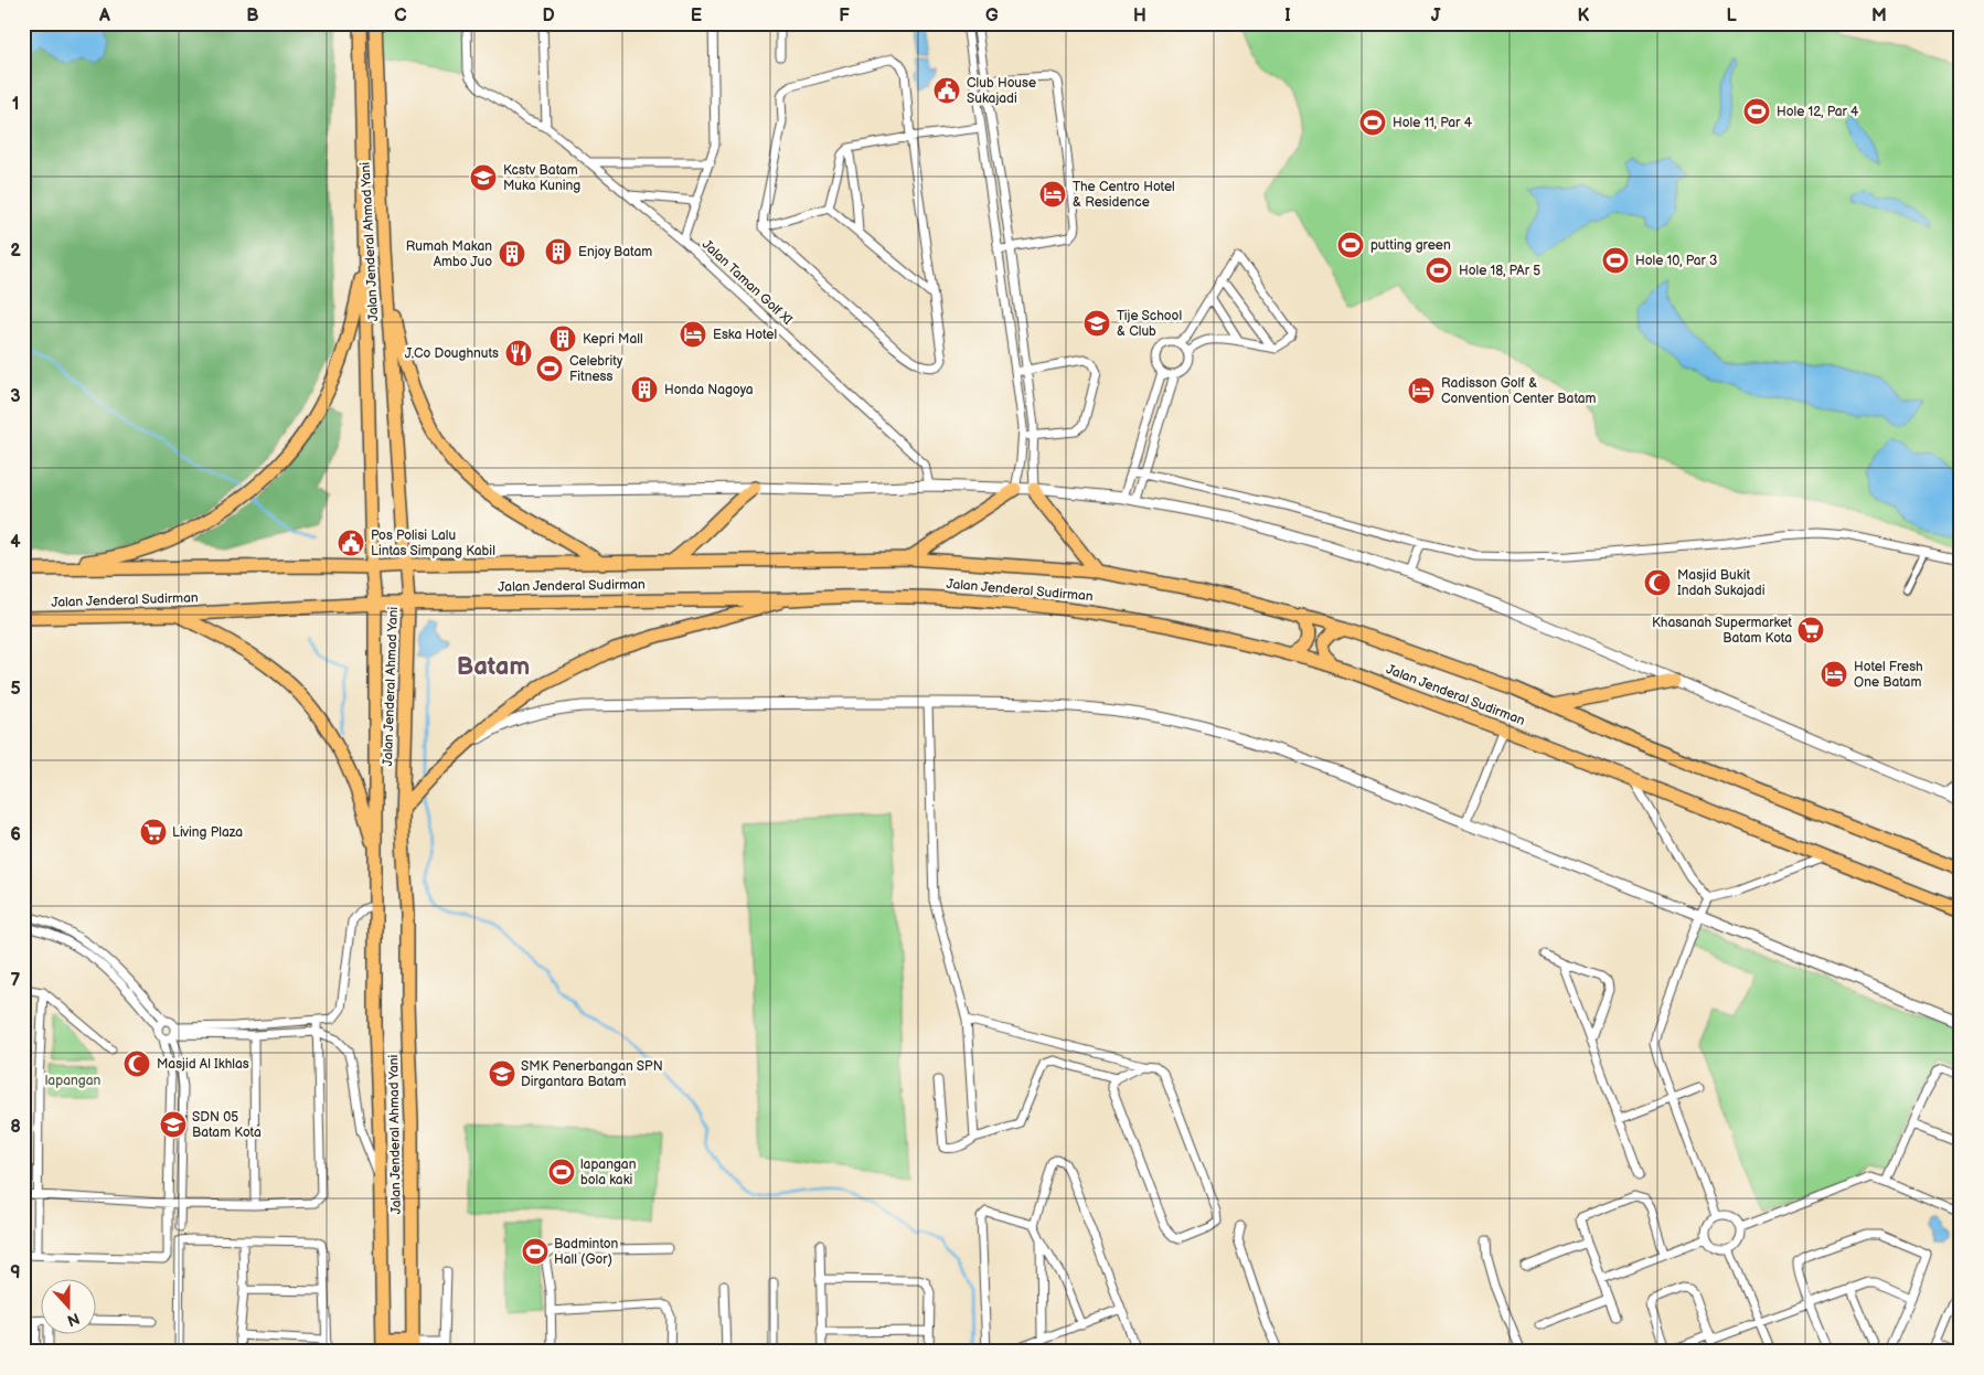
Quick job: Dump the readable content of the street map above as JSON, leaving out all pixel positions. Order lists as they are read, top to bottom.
{
  "streets": {
    "highway": ["Jalan Jenderal Ahmad Yani", "Jalan Jenderal Sudirman"],
    "street": ["Jalan Taman Golf XI"]
  },
  "crossings": [
    ["Jalan Jenderal Ahmad Yani", "Jalan Jenderal Sudirman"]
  ],
  "districts": ["Batam"],
  "parks": ["lapangan"],
  "places": {
    "public building": ["Club House Sukajadi", "Pos Polisi Lalu Lintas Simpang Kabil"],
    "sports": [
      "Hole 12, Par 4",
      "Hole 11, Par 4",
      "putting green",
      "Hole 10, Par 3",
      "Hole 18, PAr 5",
      "Celebrity Fitness",
      "lapangan bola kaki",
      "Badminton Hall (Gor)"
    ],
    "school or university": [
      "Kcstv Batam Muka Kuning",
      "Tije School & Club",
      "SMK Penerbangan SPN Dirgantara Batam",
      "SDN 05 Batam Kota"
    ],
    "hotel": [
      "The Centro Hotel & Residence",
      "Eska Hotel",
      "Radisson Golf & Convention Center Batam",
      "Hotel Fresh One Batam"
    ],
    "building": [
      "Enjoy Batam",
      "Rumah Makan Ambo Juo",
      "Kepri Mall",
      "Honda Nagoya"
    ],
    "restaurant": ["J.Co Doughnuts"],
    "mosque": ["Masjid Bukit Indah Sukajadi", "Masjid Al Ikhlas"],
    "supermarket": ["Khasanah Supermarket Batam Kota", "Living Plaza"]
  },
  "north": "bottom",
  "grid": {
    "columns": [
      "A",
      "B",
      "C",
      "D",
      "E",
      "F",
      "G",
      "H",
      "I",
      "J",
      "K",
      "L",
      "M"
    ],
    "rows": [
      "1",
      "2",
      "3",
      "4",
      "5",
      "6",
      "7",
      "8",
      "9"
    ]
  }
}
